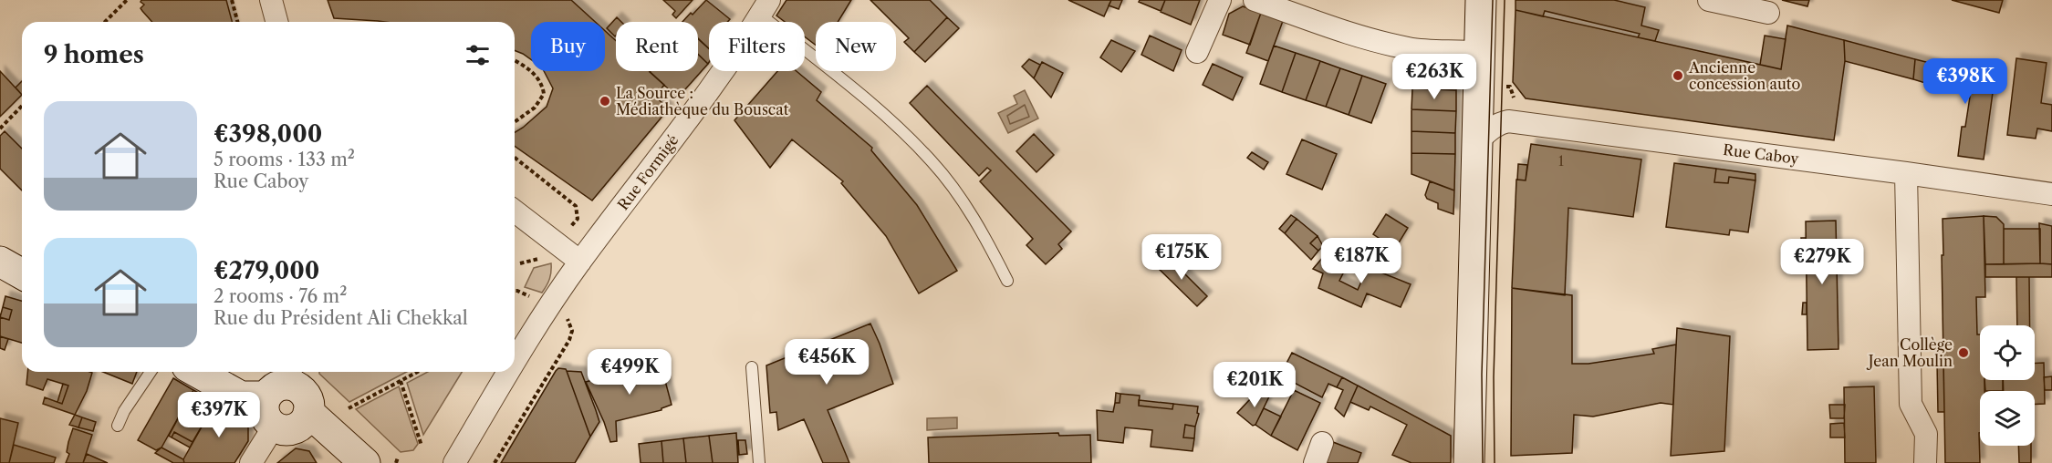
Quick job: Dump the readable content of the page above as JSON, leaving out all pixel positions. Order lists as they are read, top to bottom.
{
  "streets": {
    "street": ["Rue Caboy", "Rue Formigé"]
  },
  "places": ["Ancienne concession auto", "La Source : Médiathèque du Bouscat", "Collège Jean Moulin"],
  "house_numbers": ["1"],
  "page": {
    "chip": [
      "Buy",
      "Rent",
      "Filters",
      "New"
    ],
    "heading": "9 homes",
    "price": [
      "€263K",
      "€398K",
      "€175K",
      "€187K",
      "€279K",
      "€456K",
      "€499K",
      "€201K",
      "€397K"
    ],
    "list": [
      {
        "name": "€398,000",
        "note": "5 rooms · 133 m² · Rue Caboy"
      },
      {
        "name": "€279,000",
        "note": "2 rooms · 76 m² · Rue du Président Ali Chekkal"
      }
    ]
  }
}
